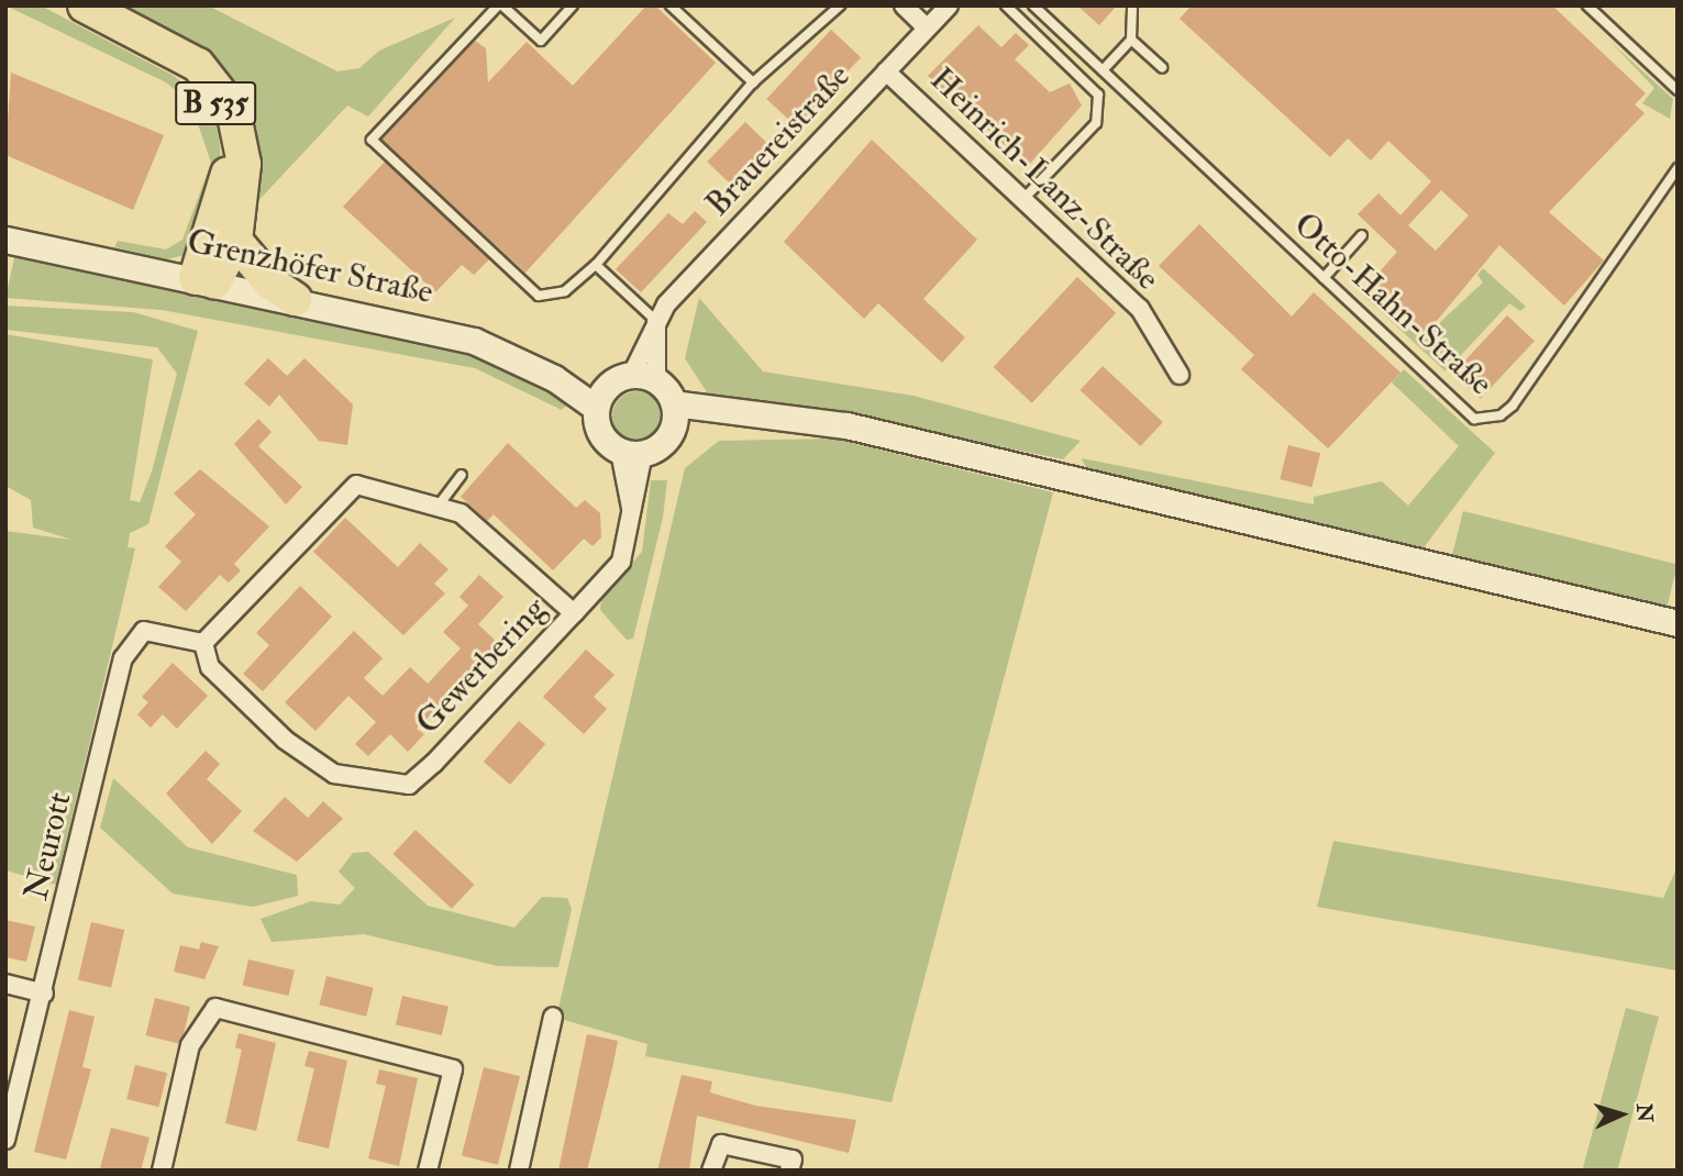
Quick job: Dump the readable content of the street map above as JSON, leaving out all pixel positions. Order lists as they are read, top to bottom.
{
  "streets": {
    "highway": ["B 535"],
    "street": [
      "Brauereistraße",
      "Heinrich-Lanz-Straße",
      "Grenzhöfer Straße",
      "Gewerbering",
      "Neurott"
    ],
    "lane": ["Otto-Hahn-Straße"]
  },
  "crossings": [
    ["B 535", "Grenzhöfer Straße"],
    ["Brauereistraße", "Heinrich-Lanz-Straße"],
    ["Brauereistraße", "Grenzhöfer Straße"],
    ["Gewerbering", "Neurott"]
  ],
  "north": "right"
}
